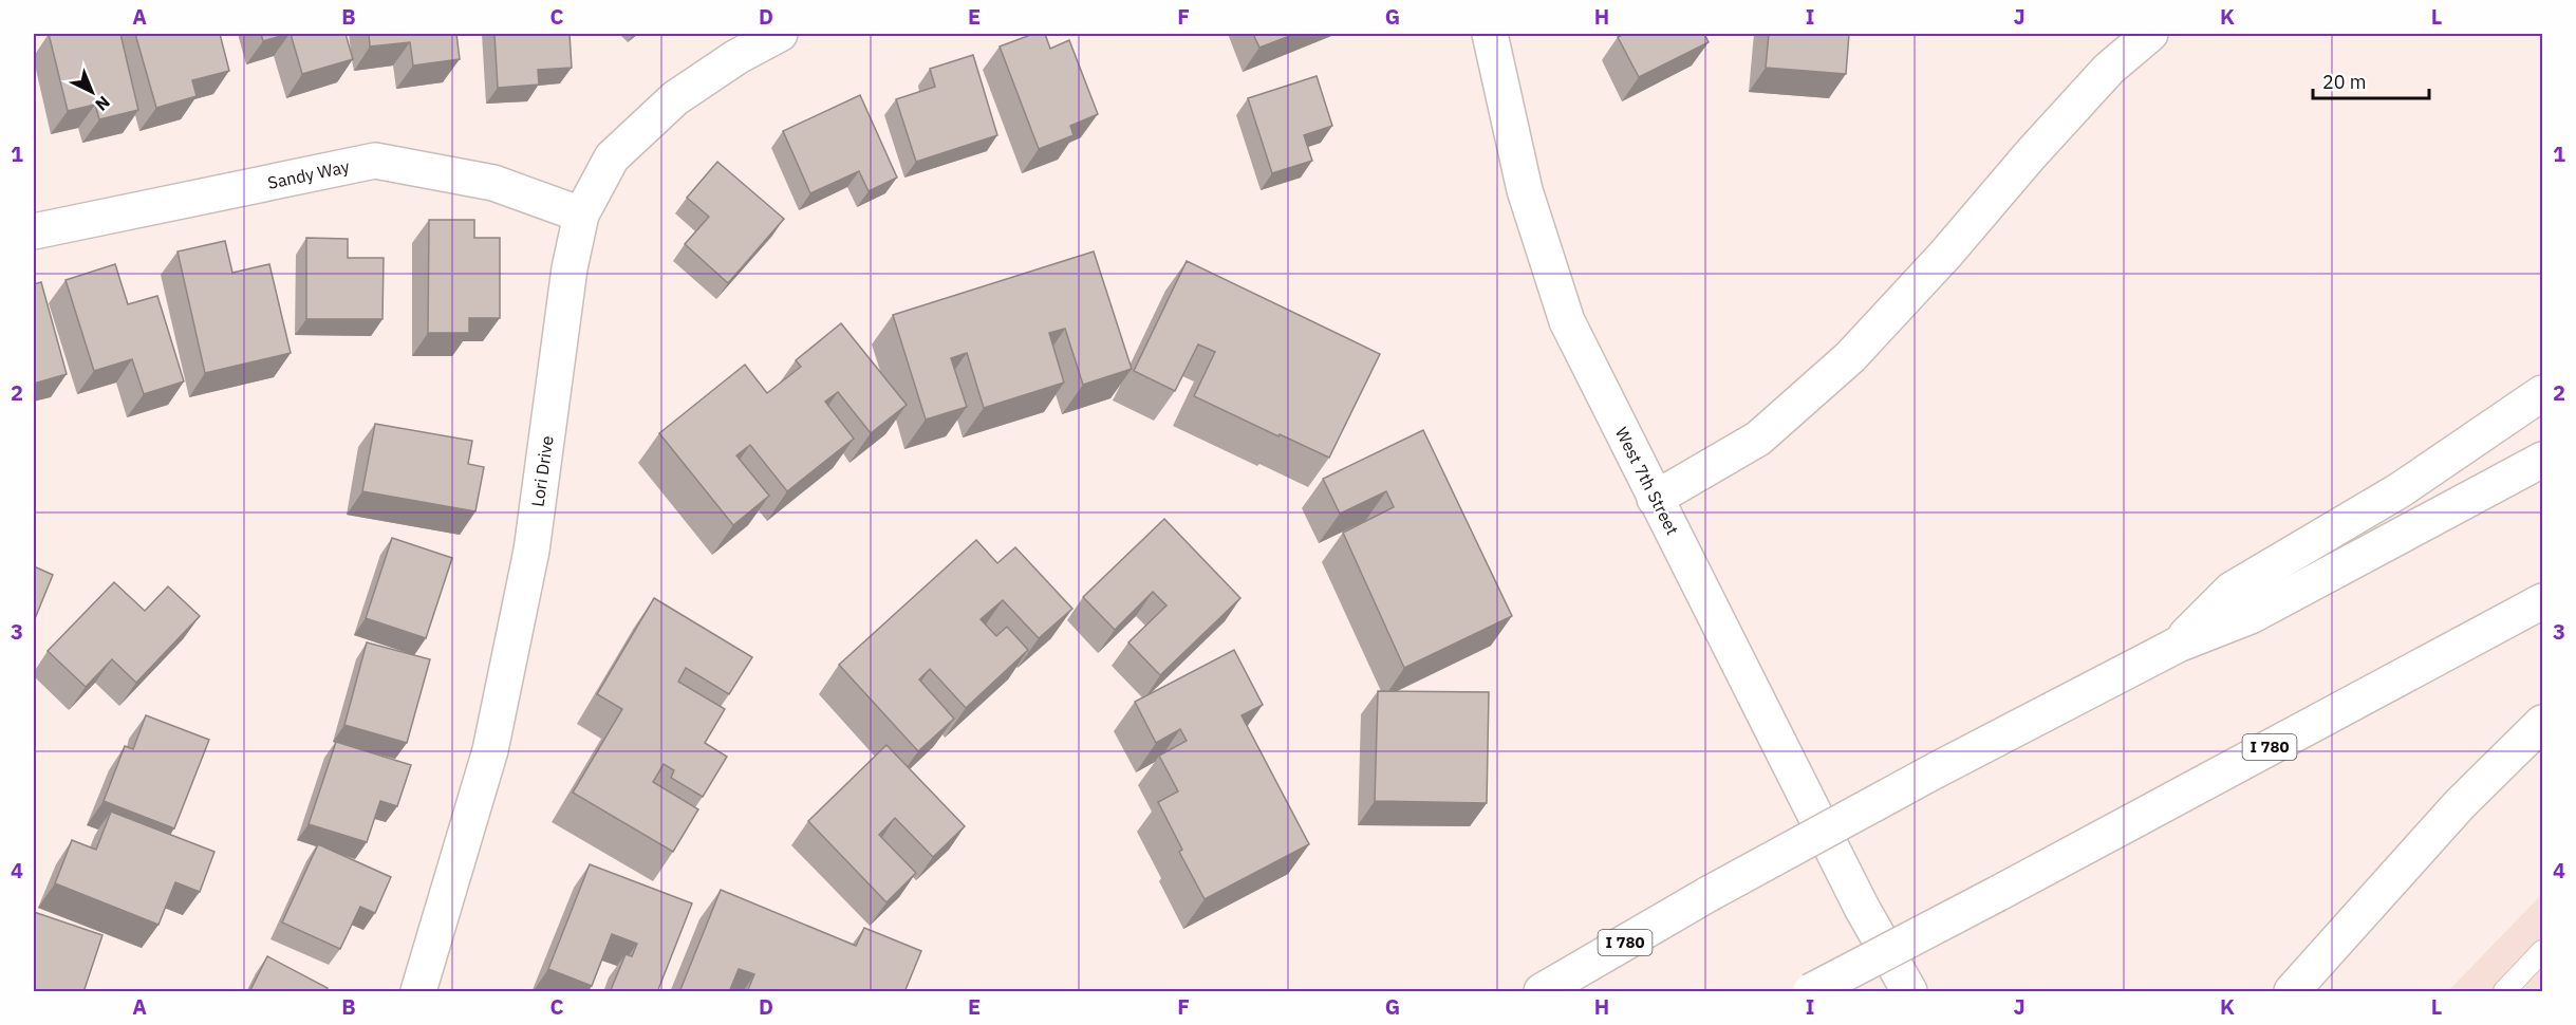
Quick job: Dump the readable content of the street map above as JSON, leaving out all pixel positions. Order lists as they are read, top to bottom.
{
  "streets": {
    "main road": [
      "Sandy Way",
      "Lori Drive",
      "West 7th Street",
      "I 780"
    ]
  },
  "crossings": [
    ["Sandy Way", "Lori Drive"]
  ],
  "scale_bar": "20 m",
  "north": "bottom right",
  "grid": {
    "columns": [
      "A",
      "B",
      "C",
      "D",
      "E",
      "F",
      "G",
      "H",
      "I",
      "J",
      "K",
      "L"
    ],
    "rows": [
      "1",
      "2",
      "3",
      "4"
    ]
  }
}
